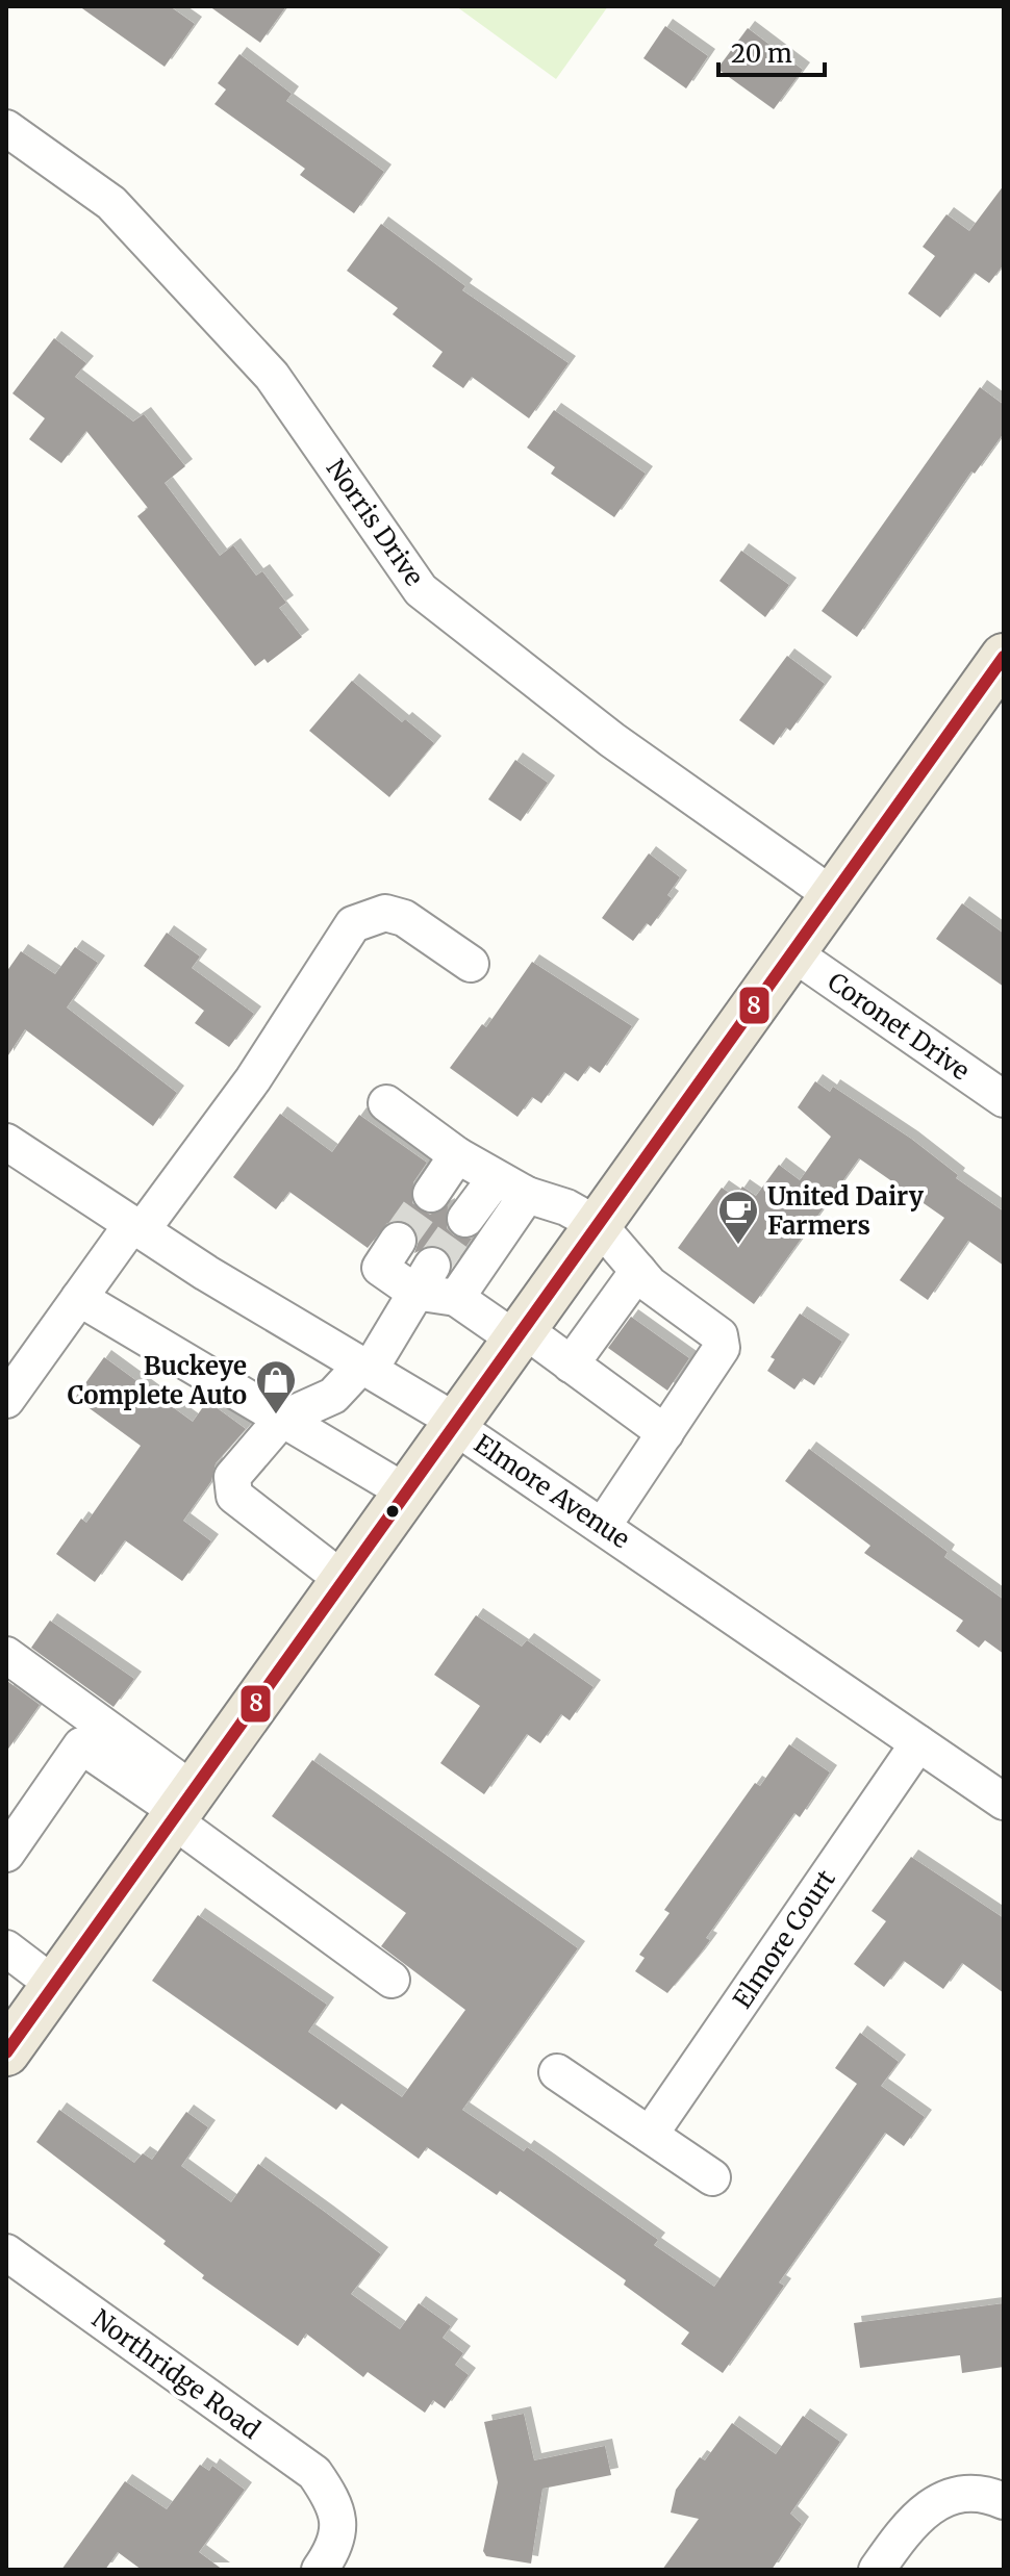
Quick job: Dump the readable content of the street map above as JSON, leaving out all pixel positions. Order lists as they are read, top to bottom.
{
  "streets": {
    "street": [
      "Norris Drive",
      "Coronet Drive",
      "Elmore Avenue",
      "Elmore Court",
      "Northridge Road"
    ]
  },
  "crossings": [
    ["Elmore Avenue", "Elmore Court"]
  ],
  "places": {
    "cafe": ["United Dairy Farmers"],
    "shop": ["Buckeye Complete Auto"]
  },
  "lines": ["transit line 8"],
  "scale_bar": "20 m"
}
